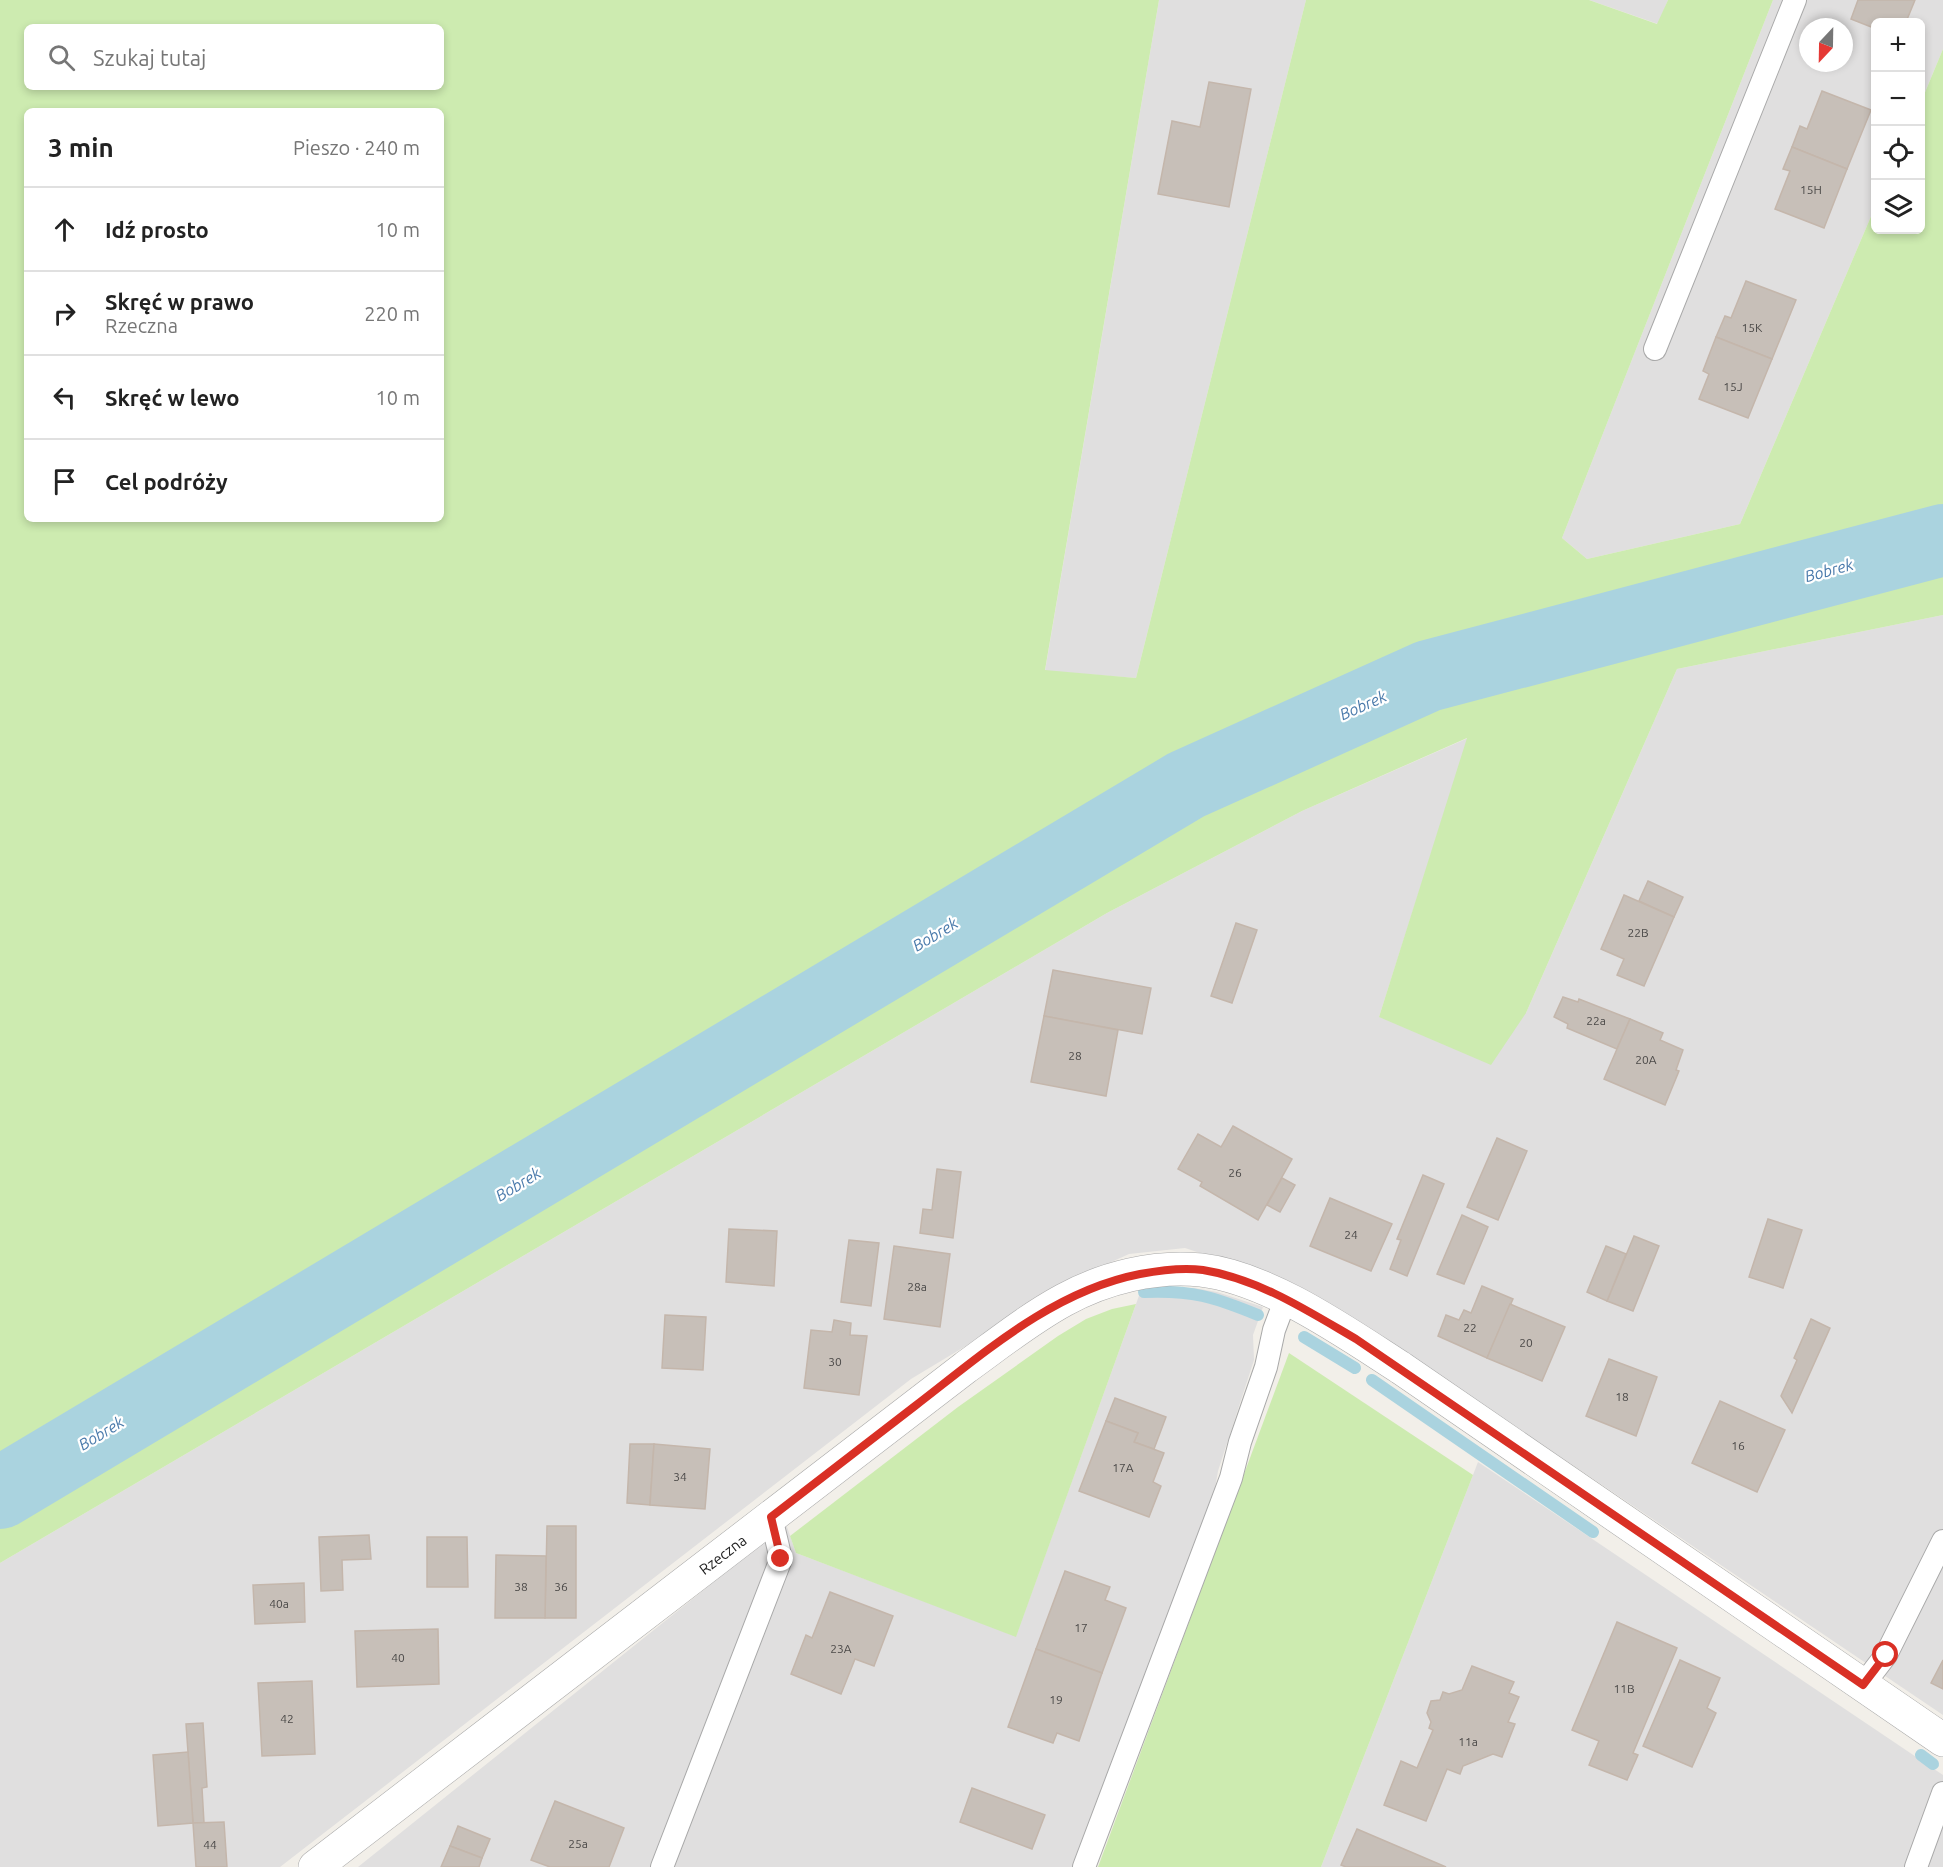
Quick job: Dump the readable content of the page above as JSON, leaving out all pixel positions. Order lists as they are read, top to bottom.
{
  "streets": {
    "street": ["Rzeczna"]
  },
  "water": ["Bobrek"],
  "house_numbers": [
    "15H",
    "15K",
    "15J",
    "22B",
    "22a",
    "28",
    "20A",
    "26",
    "24",
    "28a",
    "22",
    "20",
    "30",
    "18",
    "16",
    "17A",
    "34",
    "38",
    "36",
    "40a",
    "17",
    "23A",
    "40",
    "11B",
    "19",
    "42",
    "11a",
    "25a",
    "44"
  ],
  "north": "bottom",
  "page": {
    "map_buttons": ["+", "−"],
    "search": "Szukaj tutaj",
    "heading": ["3 min", "Pieszo · 240 m"],
    "list": [
      ["Idź prosto", "10 m"],
      ["Skręć w prawo", "Rzeczna", "220 m"],
      ["Skręć w lewo", "10 m"],
      "Cel podróży"
    ]
  }
}
